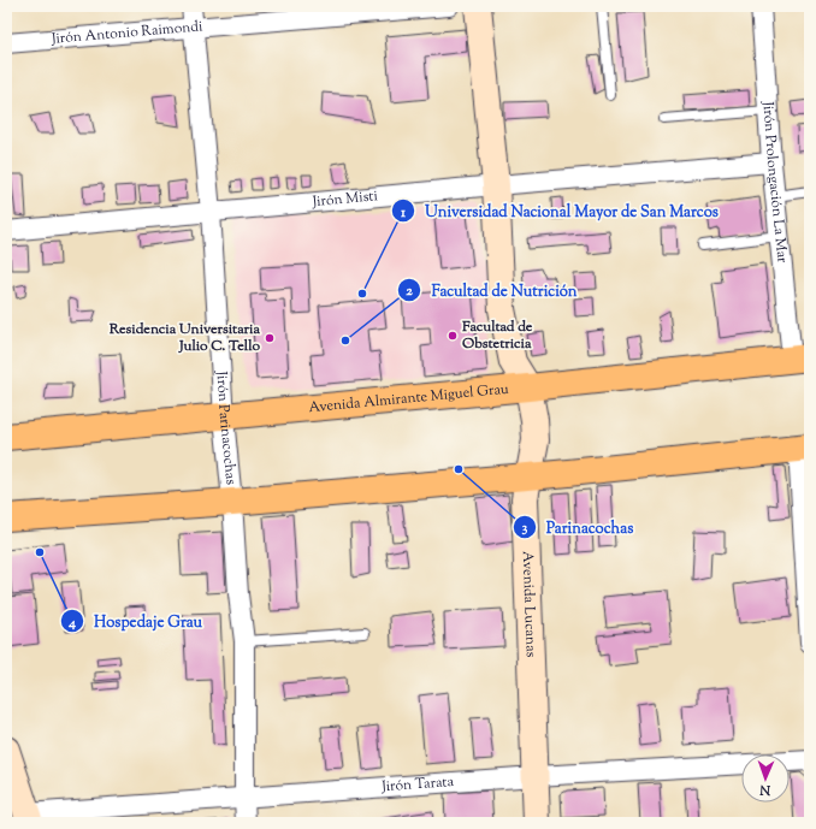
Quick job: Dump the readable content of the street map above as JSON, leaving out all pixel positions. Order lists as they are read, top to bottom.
{
  "streets": {
    "main road": ["Avenida Almirante Miguel Grau"],
    "street": [
      "Jirón Antonio Raimondi",
      "Jirón Prolongación La Mar",
      "Jirón Misti",
      "Jirón Parinacochas",
      "Avenida Lucanas",
      "Jirón Tarata"
    ]
  },
  "crossings": [
    ["Jirón Antonio Raimondi", "Jirón Parinacochas"],
    ["Jirón Prolongación La Mar", "Jirón Misti"],
    ["Jirón Prolongación La Mar", "Avenida Almirante Miguel Grau"],
    ["Jirón Misti", "Jirón Parinacochas"],
    ["Avenida Almirante Miguel Grau", "Jirón Parinacochas"],
    ["Avenida Almirante Miguel Grau", "Avenida Lucanas"],
    ["Jirón Parinacochas", "Jirón Tarata"],
    ["Avenida Lucanas", "Jirón Tarata"]
  ],
  "places": [
    "Universidad Nacional Mayor de San Marcos",
    "Facultad de Obstetricia",
    "Residencia Universitaria Julio C. Tello",
    "Facultad de Nutrición",
    "Parinacochas",
    "Hospedaje Grau"
  ],
  "north": "bottom"
}
